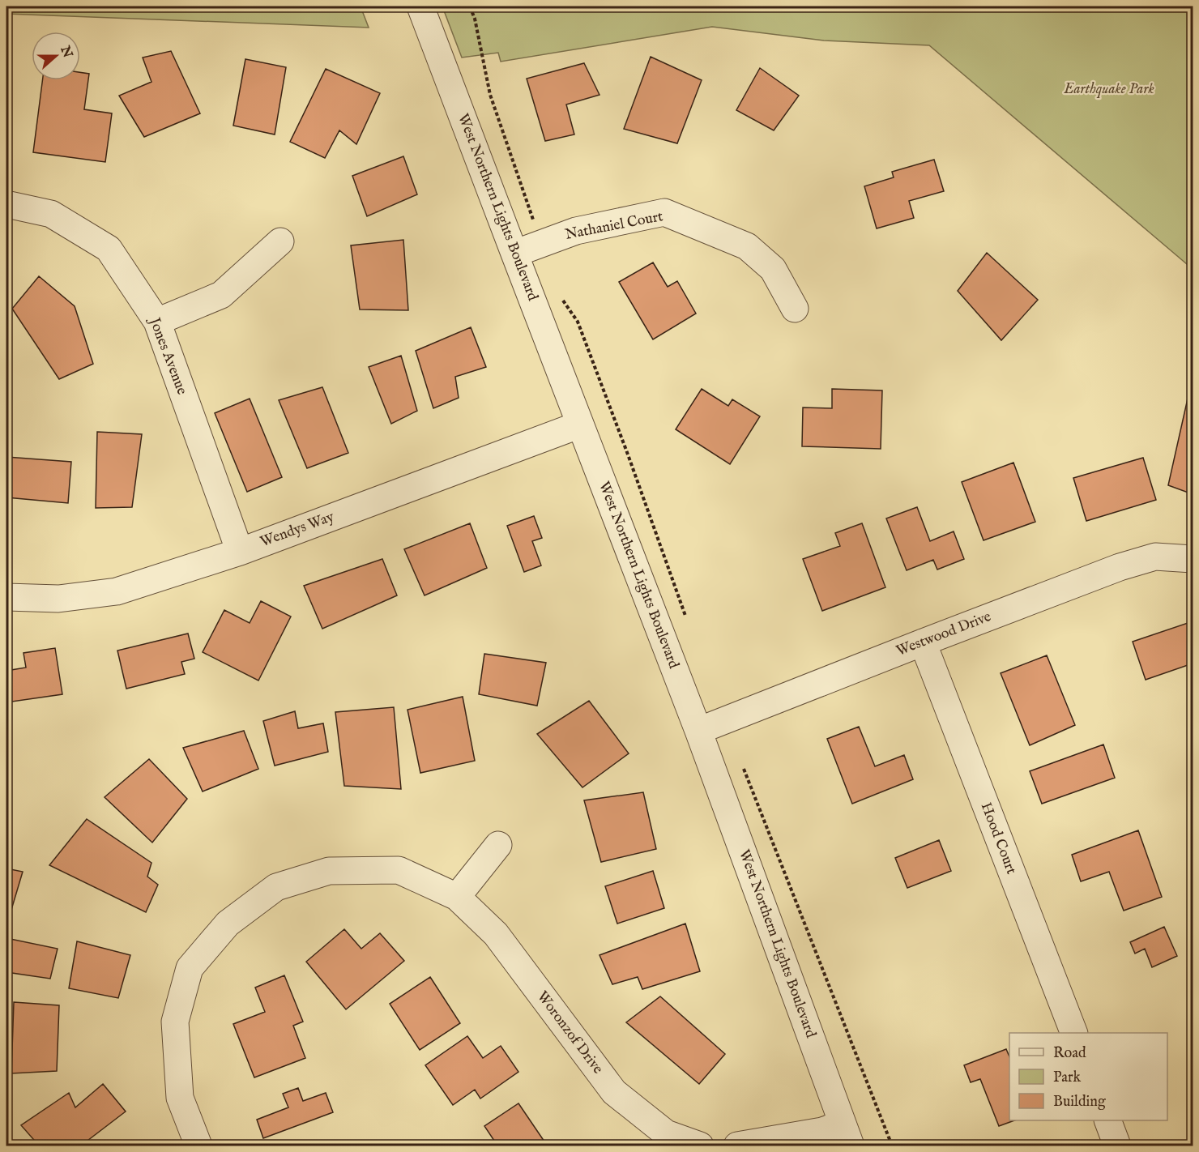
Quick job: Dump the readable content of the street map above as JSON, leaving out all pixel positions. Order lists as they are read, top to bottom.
{
  "streets": {
    "street": [
      "West Northern Lights Boulevard",
      "Nathaniel Court",
      "Jones Avenue",
      "Wendys Way",
      "Westwood Drive",
      "Hood Court",
      "Woronzof Drive"
    ]
  },
  "crossings": [
    ["West Northern Lights Boulevard", "Nathaniel Court"],
    ["West Northern Lights Boulevard", "Wendys Way"],
    ["West Northern Lights Boulevard", "Westwood Drive"],
    ["Jones Avenue", "Wendys Way"],
    ["Westwood Drive", "Hood Court"]
  ],
  "parks": ["Earthquake Park"],
  "legend": ["Road", "Park", "Building"],
  "north": "right"
}
